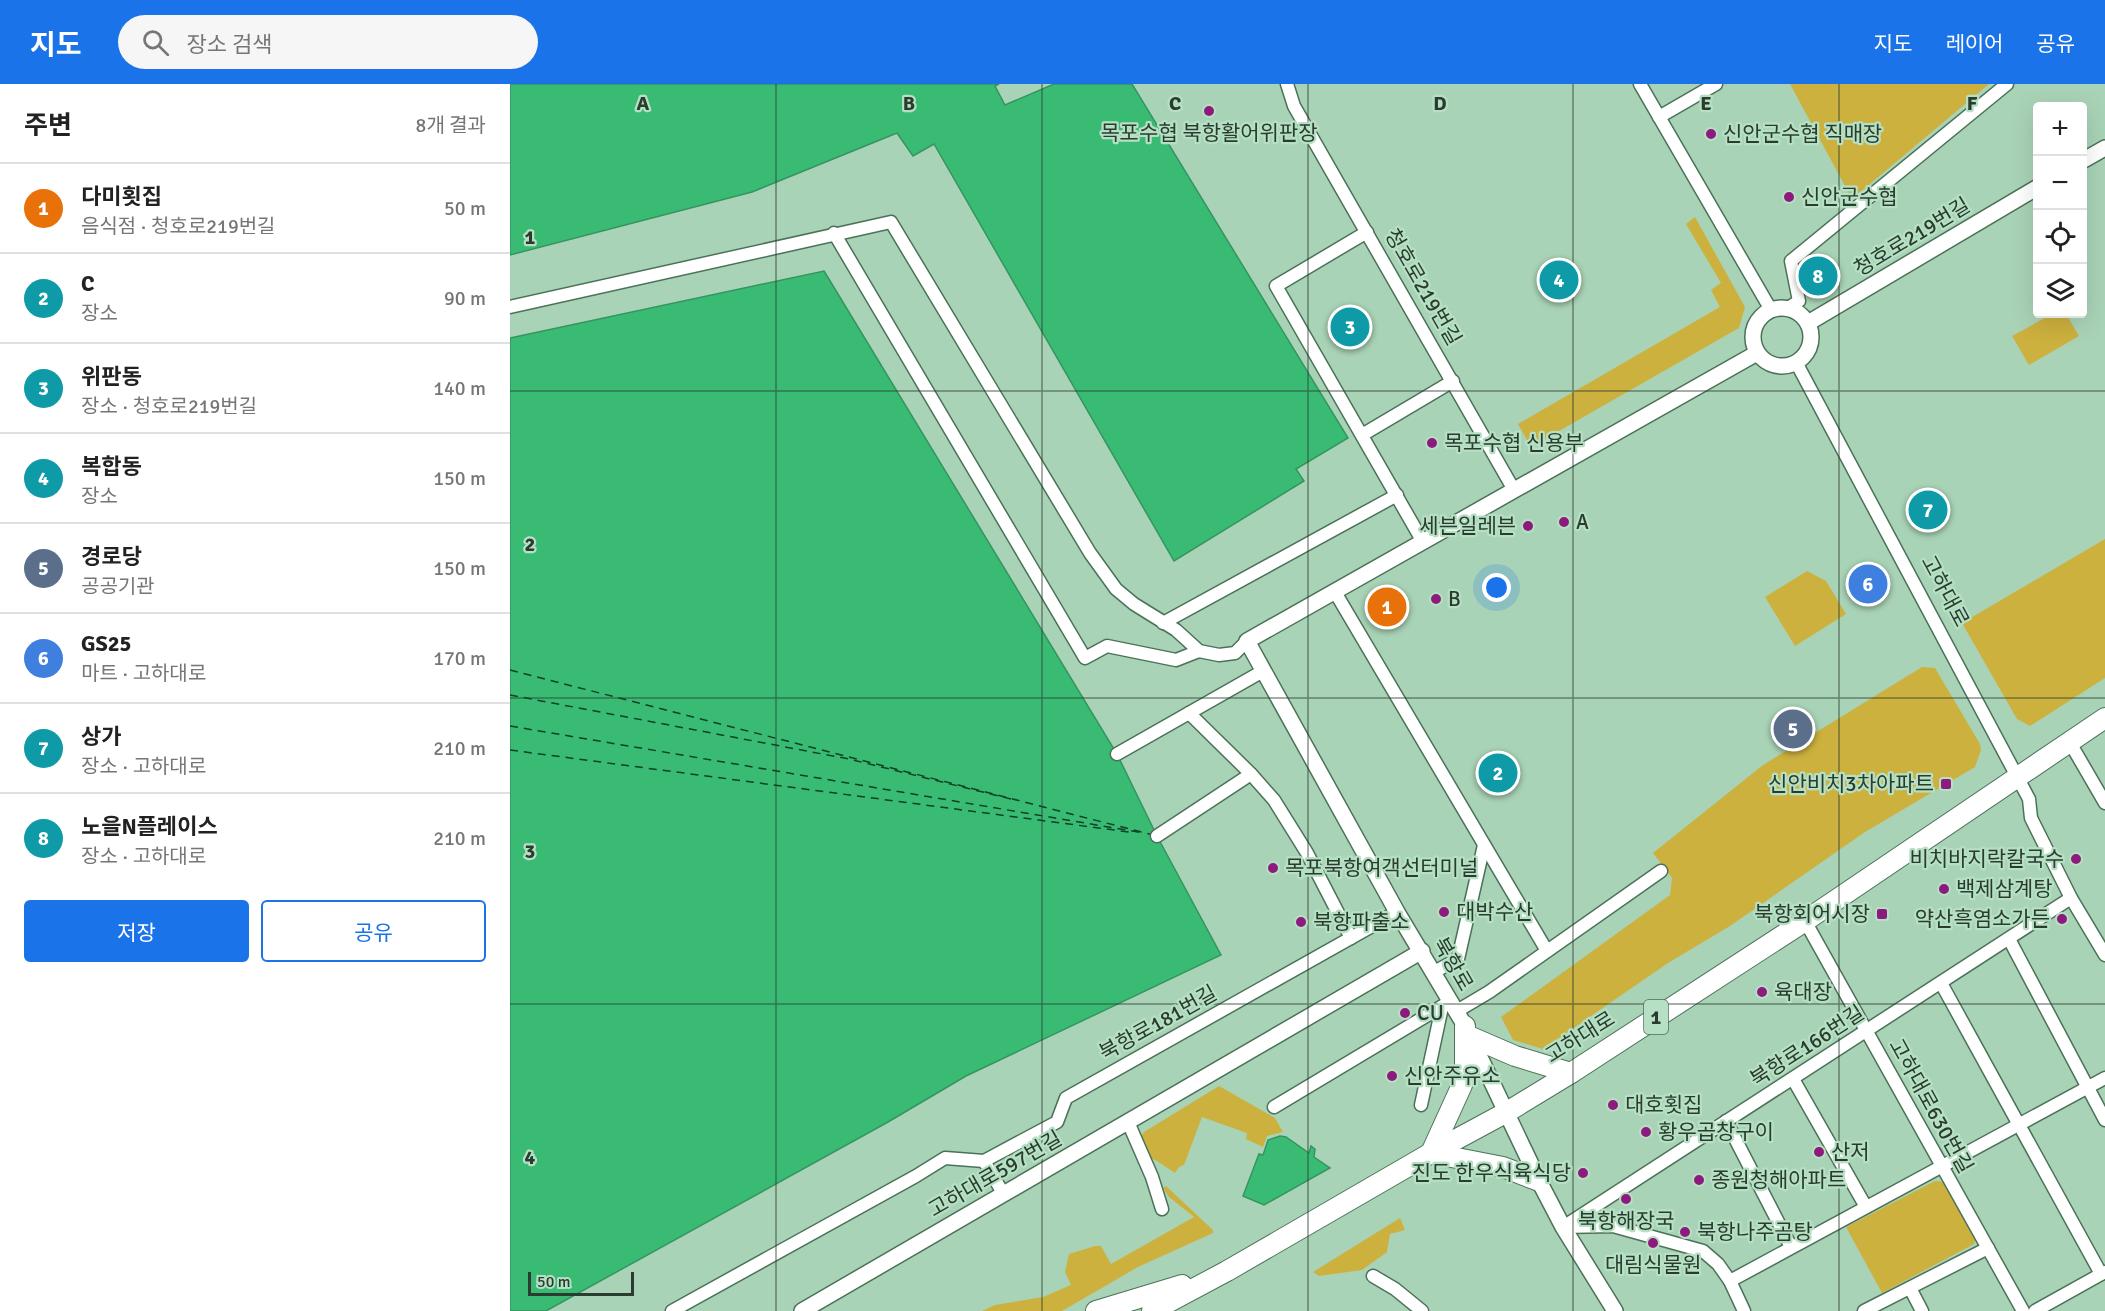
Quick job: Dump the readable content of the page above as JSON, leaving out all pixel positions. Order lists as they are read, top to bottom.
{
  "streets": {
    "main road": ["고하대로", "1"],
    "street": [
      "청호로219번길",
      "북항로",
      "북항로181번길",
      "북항로166번길",
      "고하대로630번길",
      "고하대로597번길"
    ]
  },
  "crossings": [
    ["청호로219번길", "고하대로"],
    ["고하대로", "북항로"],
    ["고하대로", "고하대로630번길"],
    ["북항로", "북항로181번길"],
    ["북항로", "북항로166번길"],
    ["북항로", "고하대로597번길"],
    ["북항로166번길", "고하대로630번길"]
  ],
  "places": {
    "other": [
      "목포수협 북항활어위판장",
      "신안군수협 직매장",
      "신안군수협",
      "목포수협 신용부",
      "A",
      "세븐일레븐",
      "B",
      "비치바지락칼국수",
      "목포북항여객선터미널",
      "백제삼계탕",
      "대박수산",
      "약산흑염소가든",
      "북항파출소",
      "육대장",
      "CU",
      "신안주유소",
      "대호횟집",
      "황우곱창구이",
      "산저",
      "진도 한우식육식당",
      "종원청해아파트",
      "북항해장국",
      "북항나주곰탕",
      "대림식물원"
    ],
    "transit": ["신안비치3차아파트", "북항회어시장"]
  },
  "scale_bar": "50 m",
  "page": {
    "header": "지도",
    "search": "장소 검색",
    "nav": ["지도", "레이어", "공유"],
    "heading": ["주변", "8개 결과"],
    "map_buttons": ["+", "−"],
    "list": [
      {
        "mark": "1",
        "name": "다미횟집",
        "note": "음식점 · 청호로219번길",
        "value": "50 m"
      },
      {
        "mark": "2",
        "name": "C",
        "note": "장소",
        "value": "90 m"
      },
      {
        "mark": "3",
        "name": "위판동",
        "note": "장소 · 청호로219번길",
        "value": "140 m"
      },
      {
        "mark": "4",
        "name": "복합동",
        "note": "장소",
        "value": "150 m"
      },
      {
        "mark": "5",
        "name": "경로당",
        "note": "공공기관",
        "value": "150 m"
      },
      {
        "mark": "6",
        "name": "GS25",
        "note": "마트 · 고하대로",
        "value": "170 m"
      },
      {
        "mark": "7",
        "name": "상가",
        "note": "장소 · 고하대로",
        "value": "210 m"
      },
      {
        "mark": "8",
        "name": "노을N플레이스",
        "note": "장소 · 고하대로",
        "value": "210 m"
      }
    ],
    "pins": [
      "8",
      "4",
      "3",
      "7",
      "6",
      "1",
      "5",
      "2"
    ],
    "buttons": ["저장", "공유"],
    "scale": "50 m"
  },
  "grid": {
    "columns": [
      "A",
      "B",
      "C",
      "D",
      "E",
      "F"
    ],
    "rows": [
      "1",
      "2",
      "3",
      "4"
    ]
  }
}
